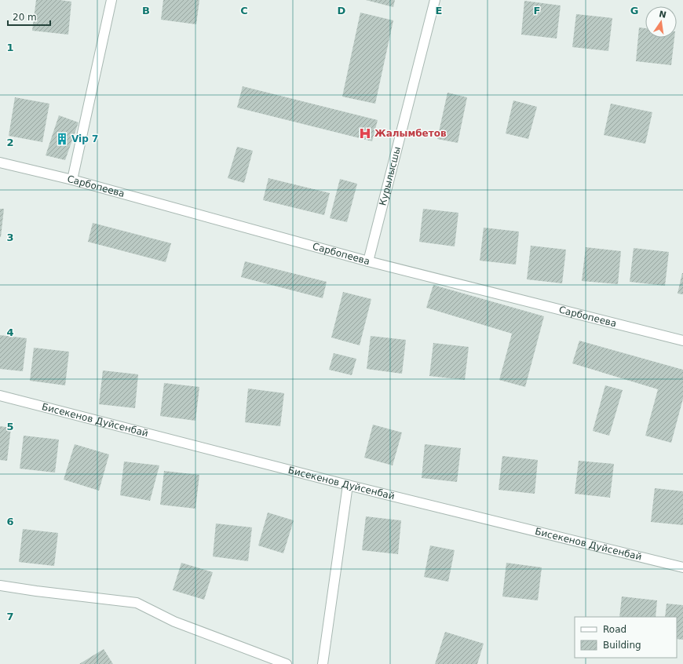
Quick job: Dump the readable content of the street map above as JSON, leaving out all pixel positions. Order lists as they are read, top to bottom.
{
  "streets": {
    "street": ["Курылысшы", "Сарбопеева", "Бисекенов Дуйсенбай"]
  },
  "crossings": [
    ["Курылысшы", "Сарбопеева"]
  ],
  "places": {
    "hospital": ["Жалымбетов"],
    "building": ["Vip 7"]
  },
  "legend": ["Road", "Building"],
  "scale_bar": "20 m",
  "north": "top",
  "grid": {
    "columns": [
      "B",
      "C",
      "D",
      "E",
      "F",
      "G"
    ],
    "rows": [
      "1",
      "2",
      "3",
      "4",
      "5",
      "6",
      "7"
    ]
  }
}
